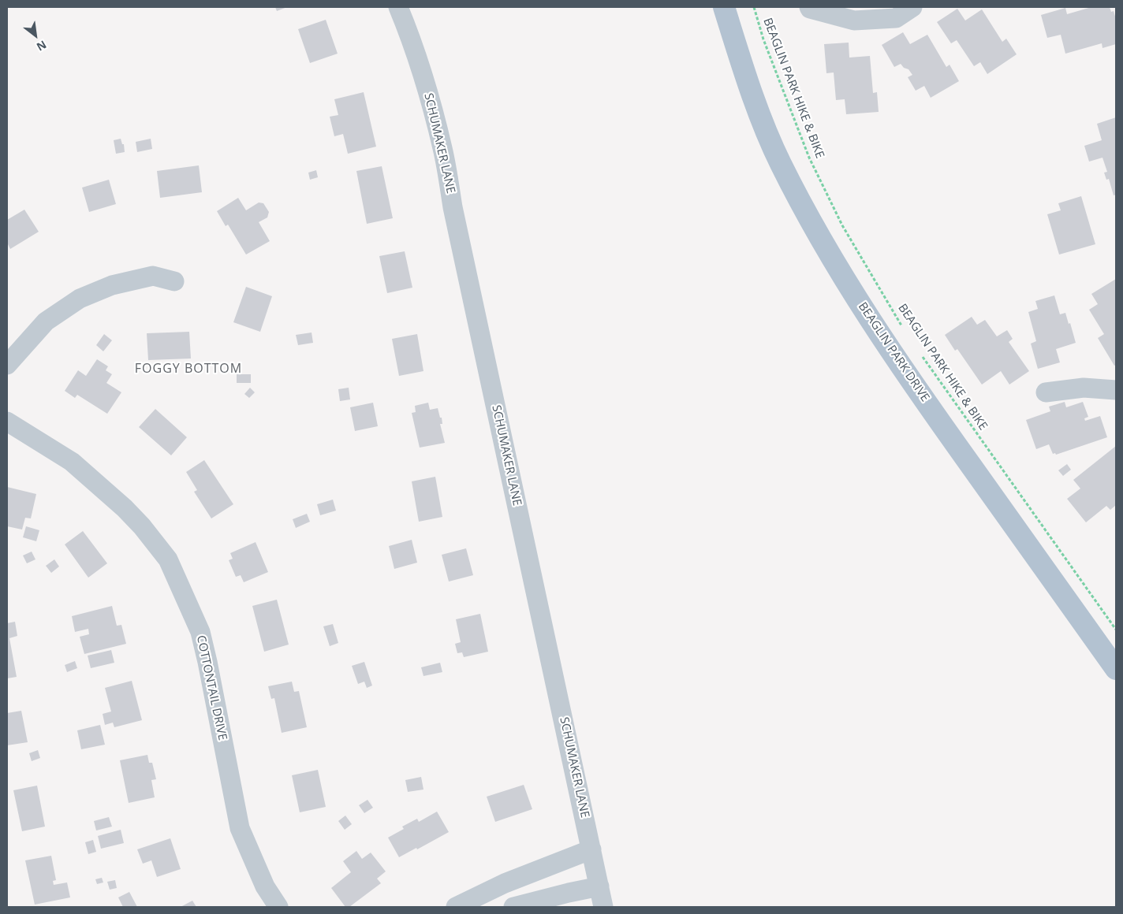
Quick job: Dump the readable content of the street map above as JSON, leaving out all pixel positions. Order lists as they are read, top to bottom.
{
  "streets": {
    "main road": ["BEAGLIN PARK DRIVE"],
    "street": ["SCHUMAKER LANE", "COTTONTAIL DRIVE"],
    "path": ["BEAGLIN PARK HIKE & BIKE"]
  },
  "districts": ["FOGGY BOTTOM"],
  "north": "bottom right"
}
